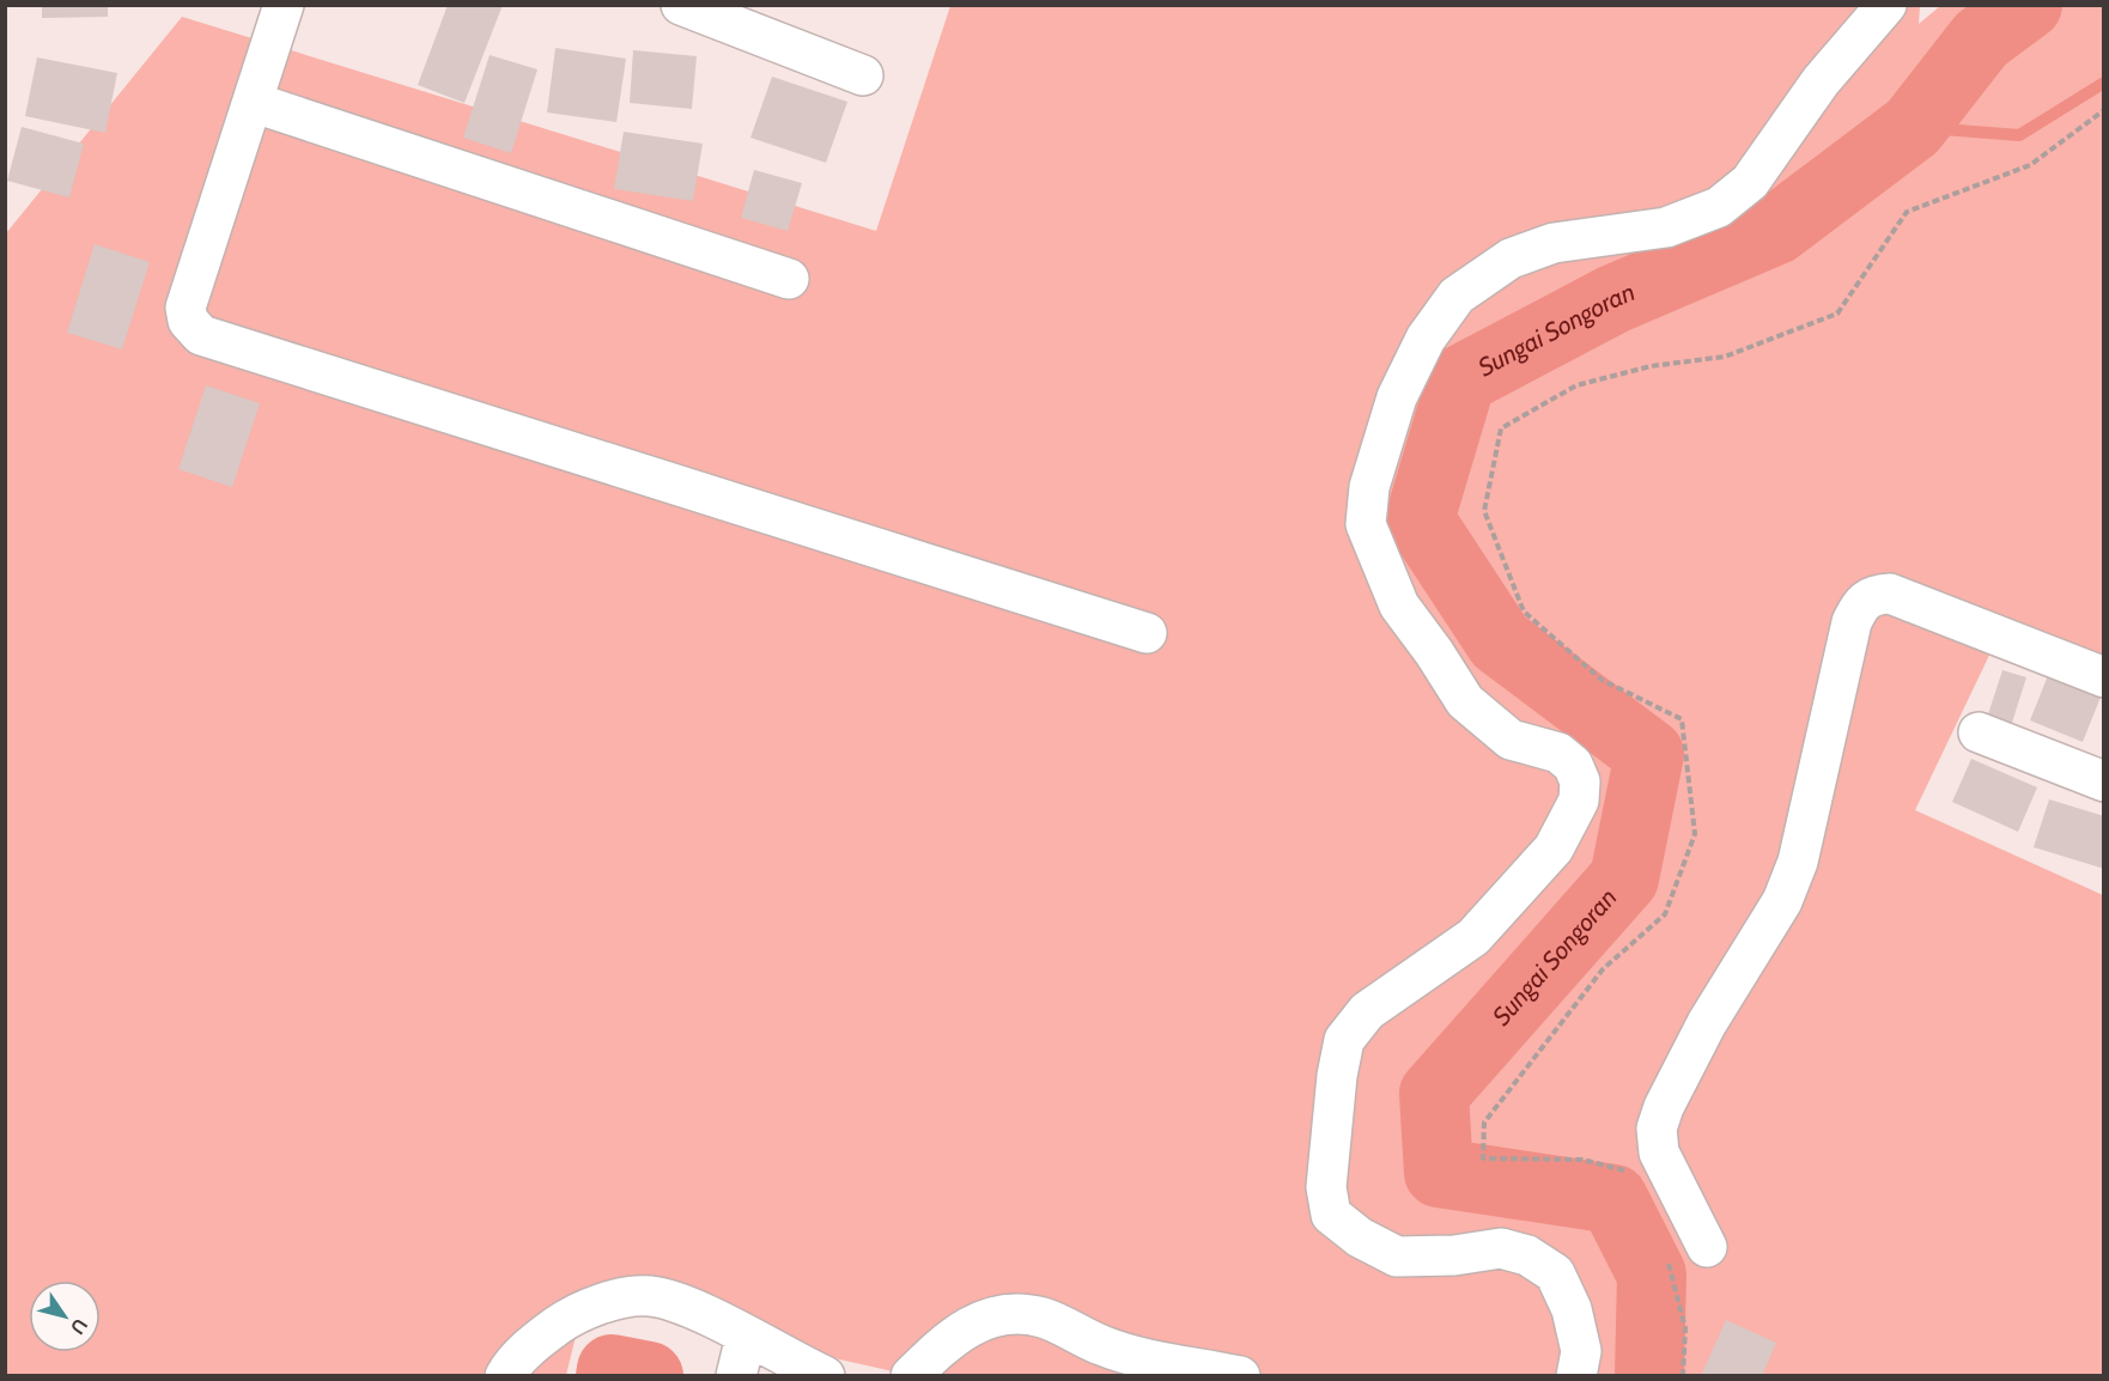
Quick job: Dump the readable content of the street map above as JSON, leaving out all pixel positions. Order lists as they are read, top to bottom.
{
  "water": ["Sungai Songoran"],
  "north": "bottom right"
}
